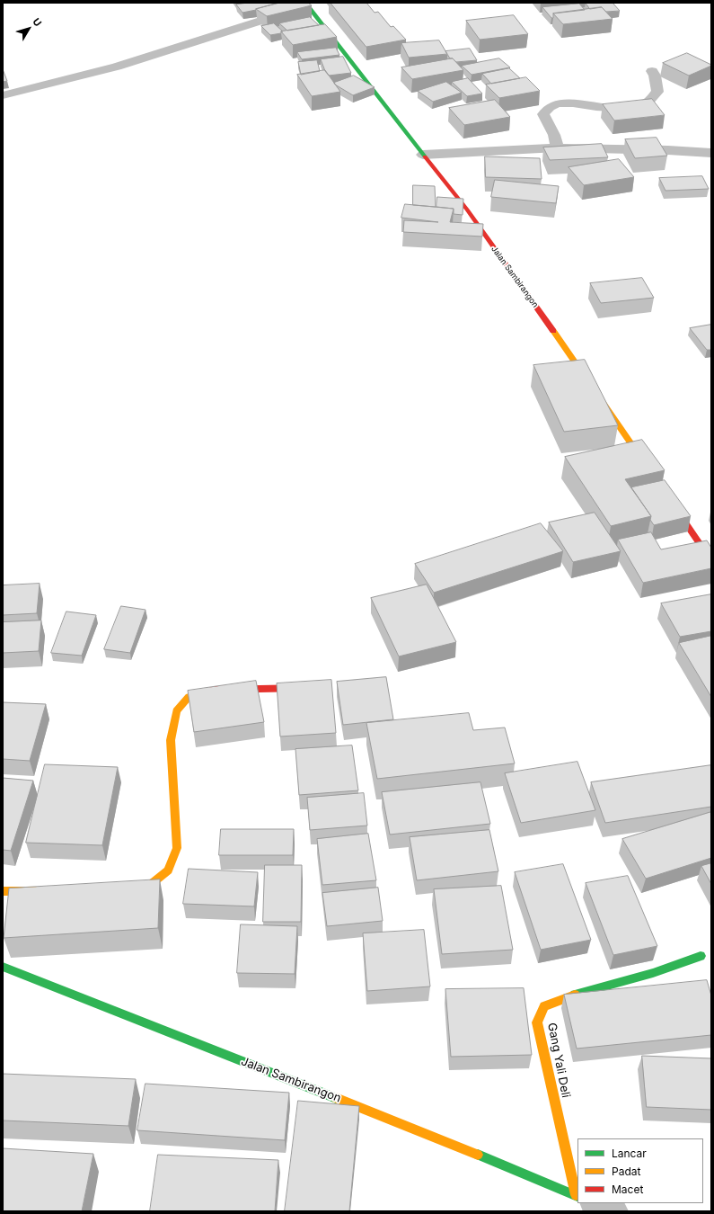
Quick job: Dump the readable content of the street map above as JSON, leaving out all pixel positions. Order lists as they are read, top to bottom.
{
  "streets": {
    "street": ["Jalan Sambirangon", "Gang Yali Deli"]
  },
  "legend": ["Lancar", "Padat", "Macet"],
  "north": "top right"
}
